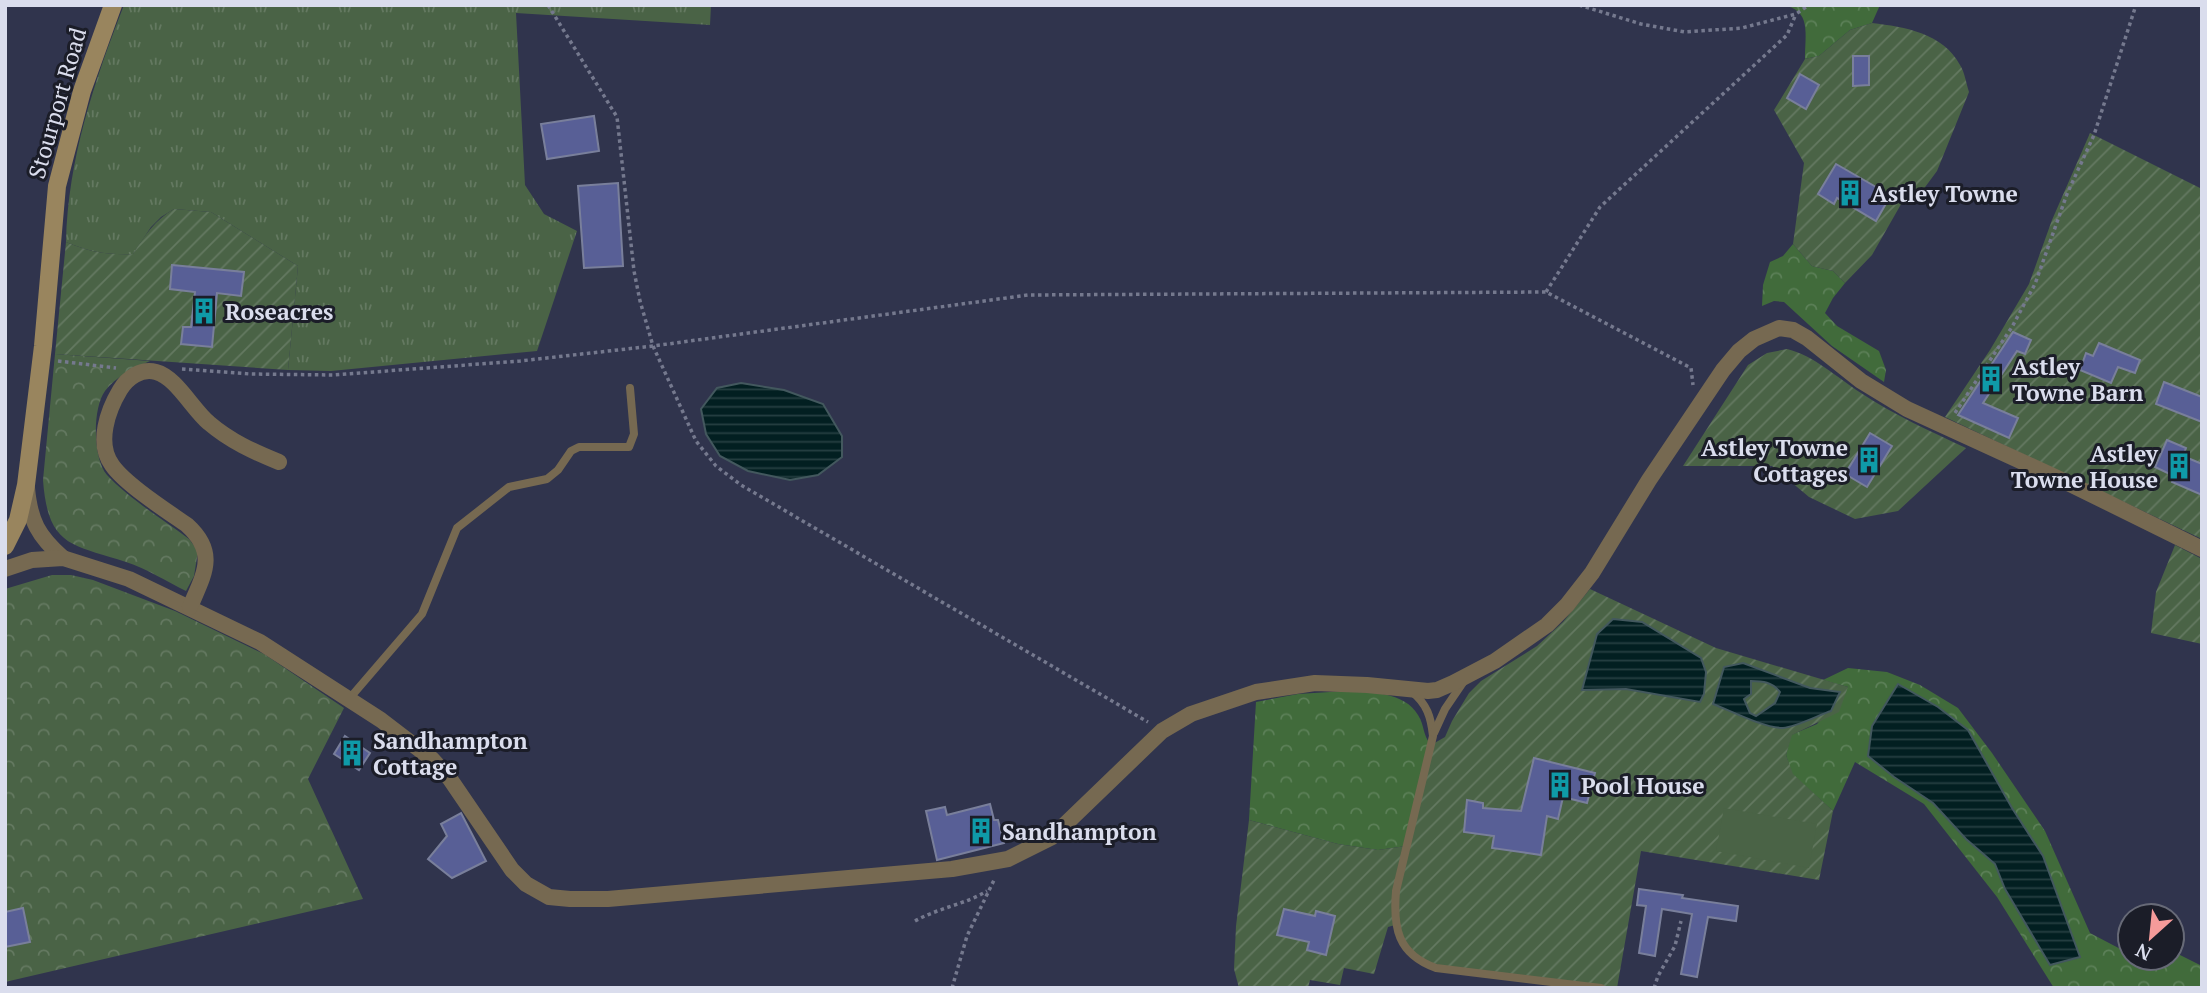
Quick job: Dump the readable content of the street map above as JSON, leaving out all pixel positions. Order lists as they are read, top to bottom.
{
  "streets": {
    "main road": ["Stourport Road"]
  },
  "places": {
    "building": [
      "Astley Towne",
      "Roseacres",
      "Astley Towne Barn",
      "Astley Towne Cottages",
      "Astley Towne House",
      "Sandhampton Cottage",
      "Pool House",
      "Sandhampton"
    ]
  },
  "north": "bottom left"
}
